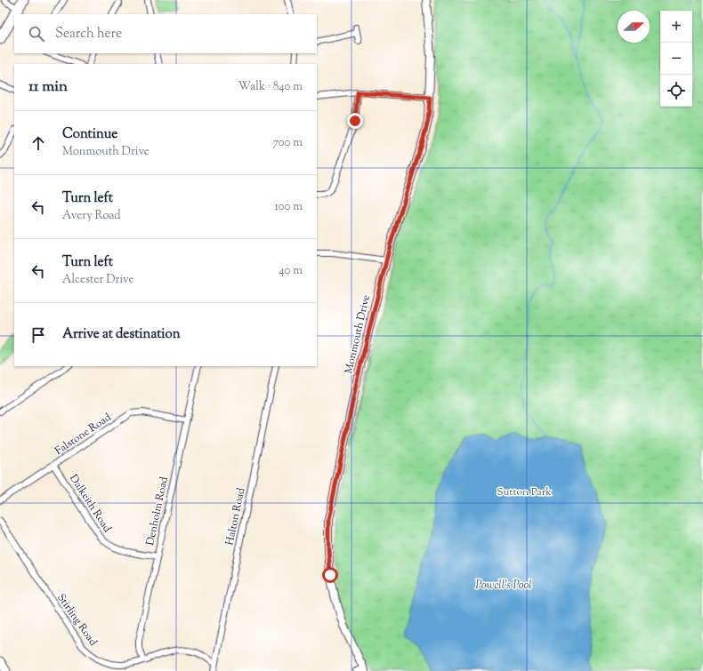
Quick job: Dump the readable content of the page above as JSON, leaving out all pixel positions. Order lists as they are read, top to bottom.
{
  "streets": {
    "street": [
      "Monmouth Drive",
      "Falstone Road",
      "Dalkeith Road",
      "Denholm Road",
      "Halton Road",
      "Stirling Road"
    ]
  },
  "crossings": [
    ["Falstone Road", "Dalkeith Road"],
    ["Falstone Road", "Denholm Road"],
    ["Dalkeith Road", "Denholm Road"],
    ["Denholm Road", "Stirling Road"],
    ["Halton Road", "Stirling Road"]
  ],
  "water": ["Powell's Pool"],
  "parks": ["Sutton Park"],
  "north": "right",
  "page": {
    "map_buttons": ["+", "−"],
    "search": "Search here",
    "heading": ["11 min", "Walk · 840 m"],
    "list": [
      ["Continue", "Monmouth Drive", "700 m"],
      ["Turn left", "Avery Road", "100 m"],
      ["Turn left", "Alcester Drive", "40 m"],
      "Arrive at destination"
    ]
  }
}
